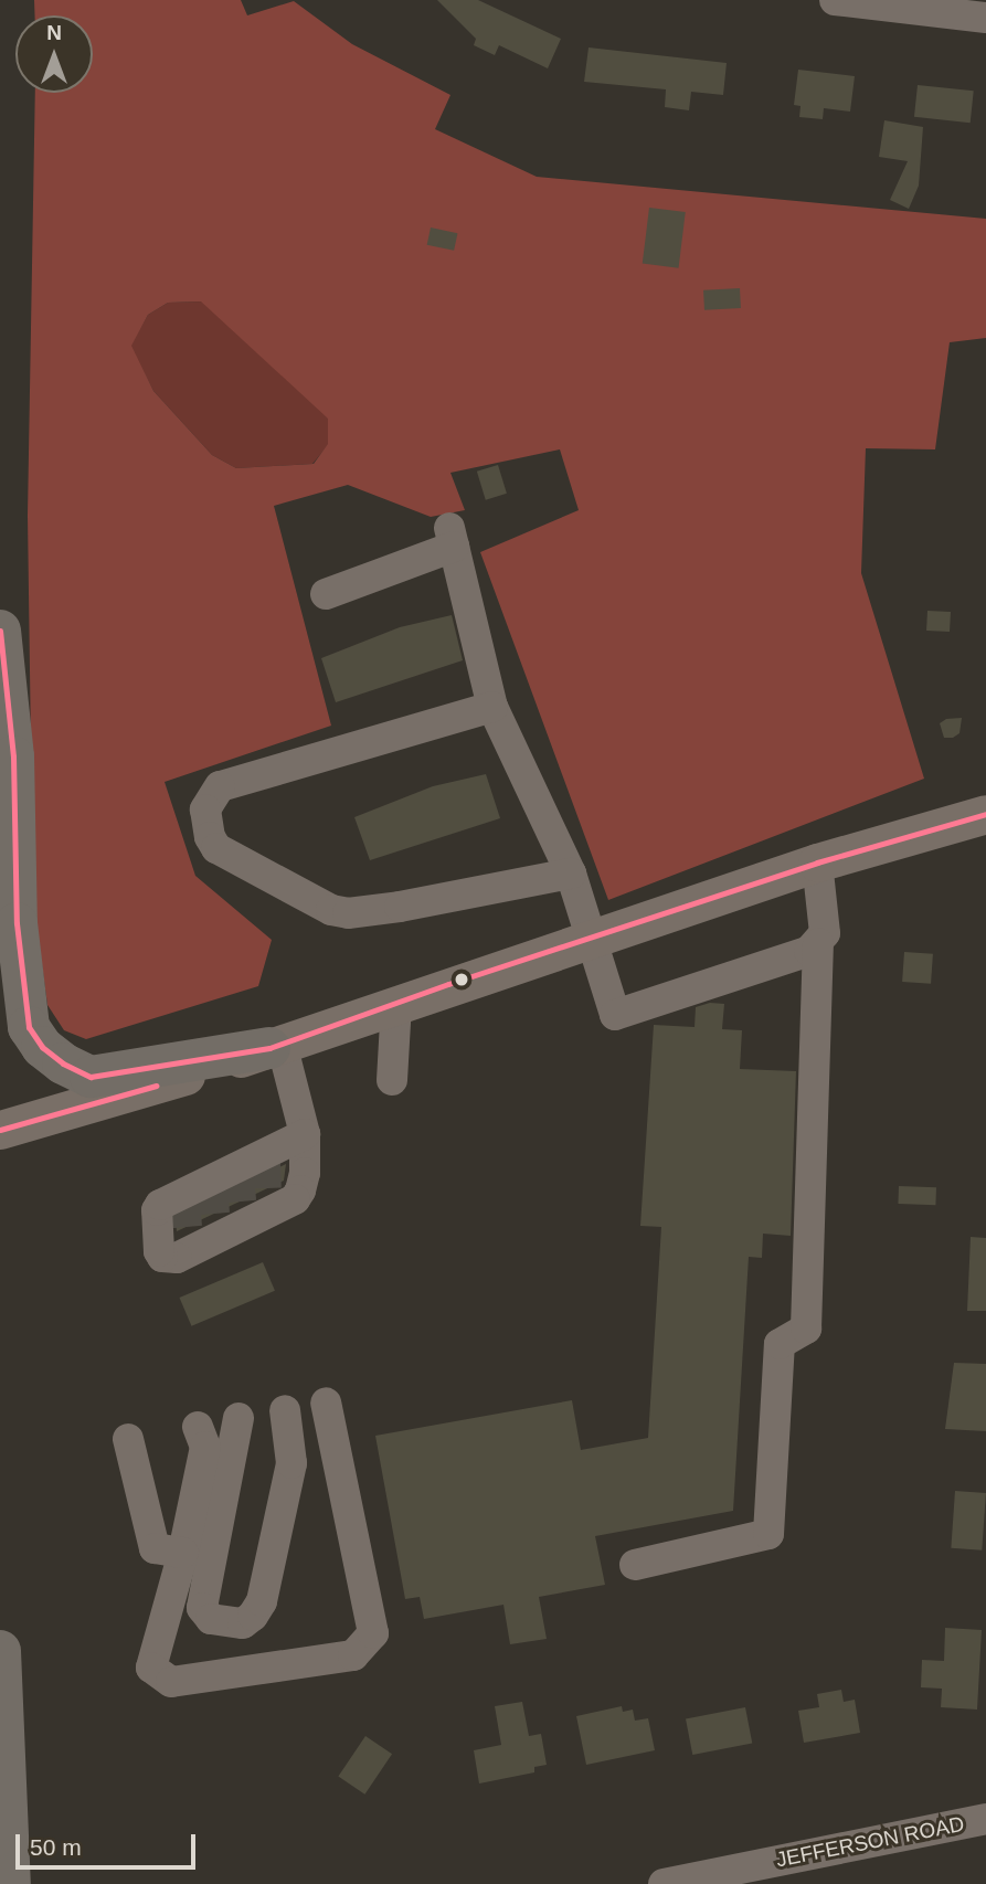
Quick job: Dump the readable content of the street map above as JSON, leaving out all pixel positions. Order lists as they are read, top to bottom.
{
  "streets": {
    "street": ["JEFFERSON ROAD"]
  },
  "scale_bar": "50 m",
  "north": "top"
}
